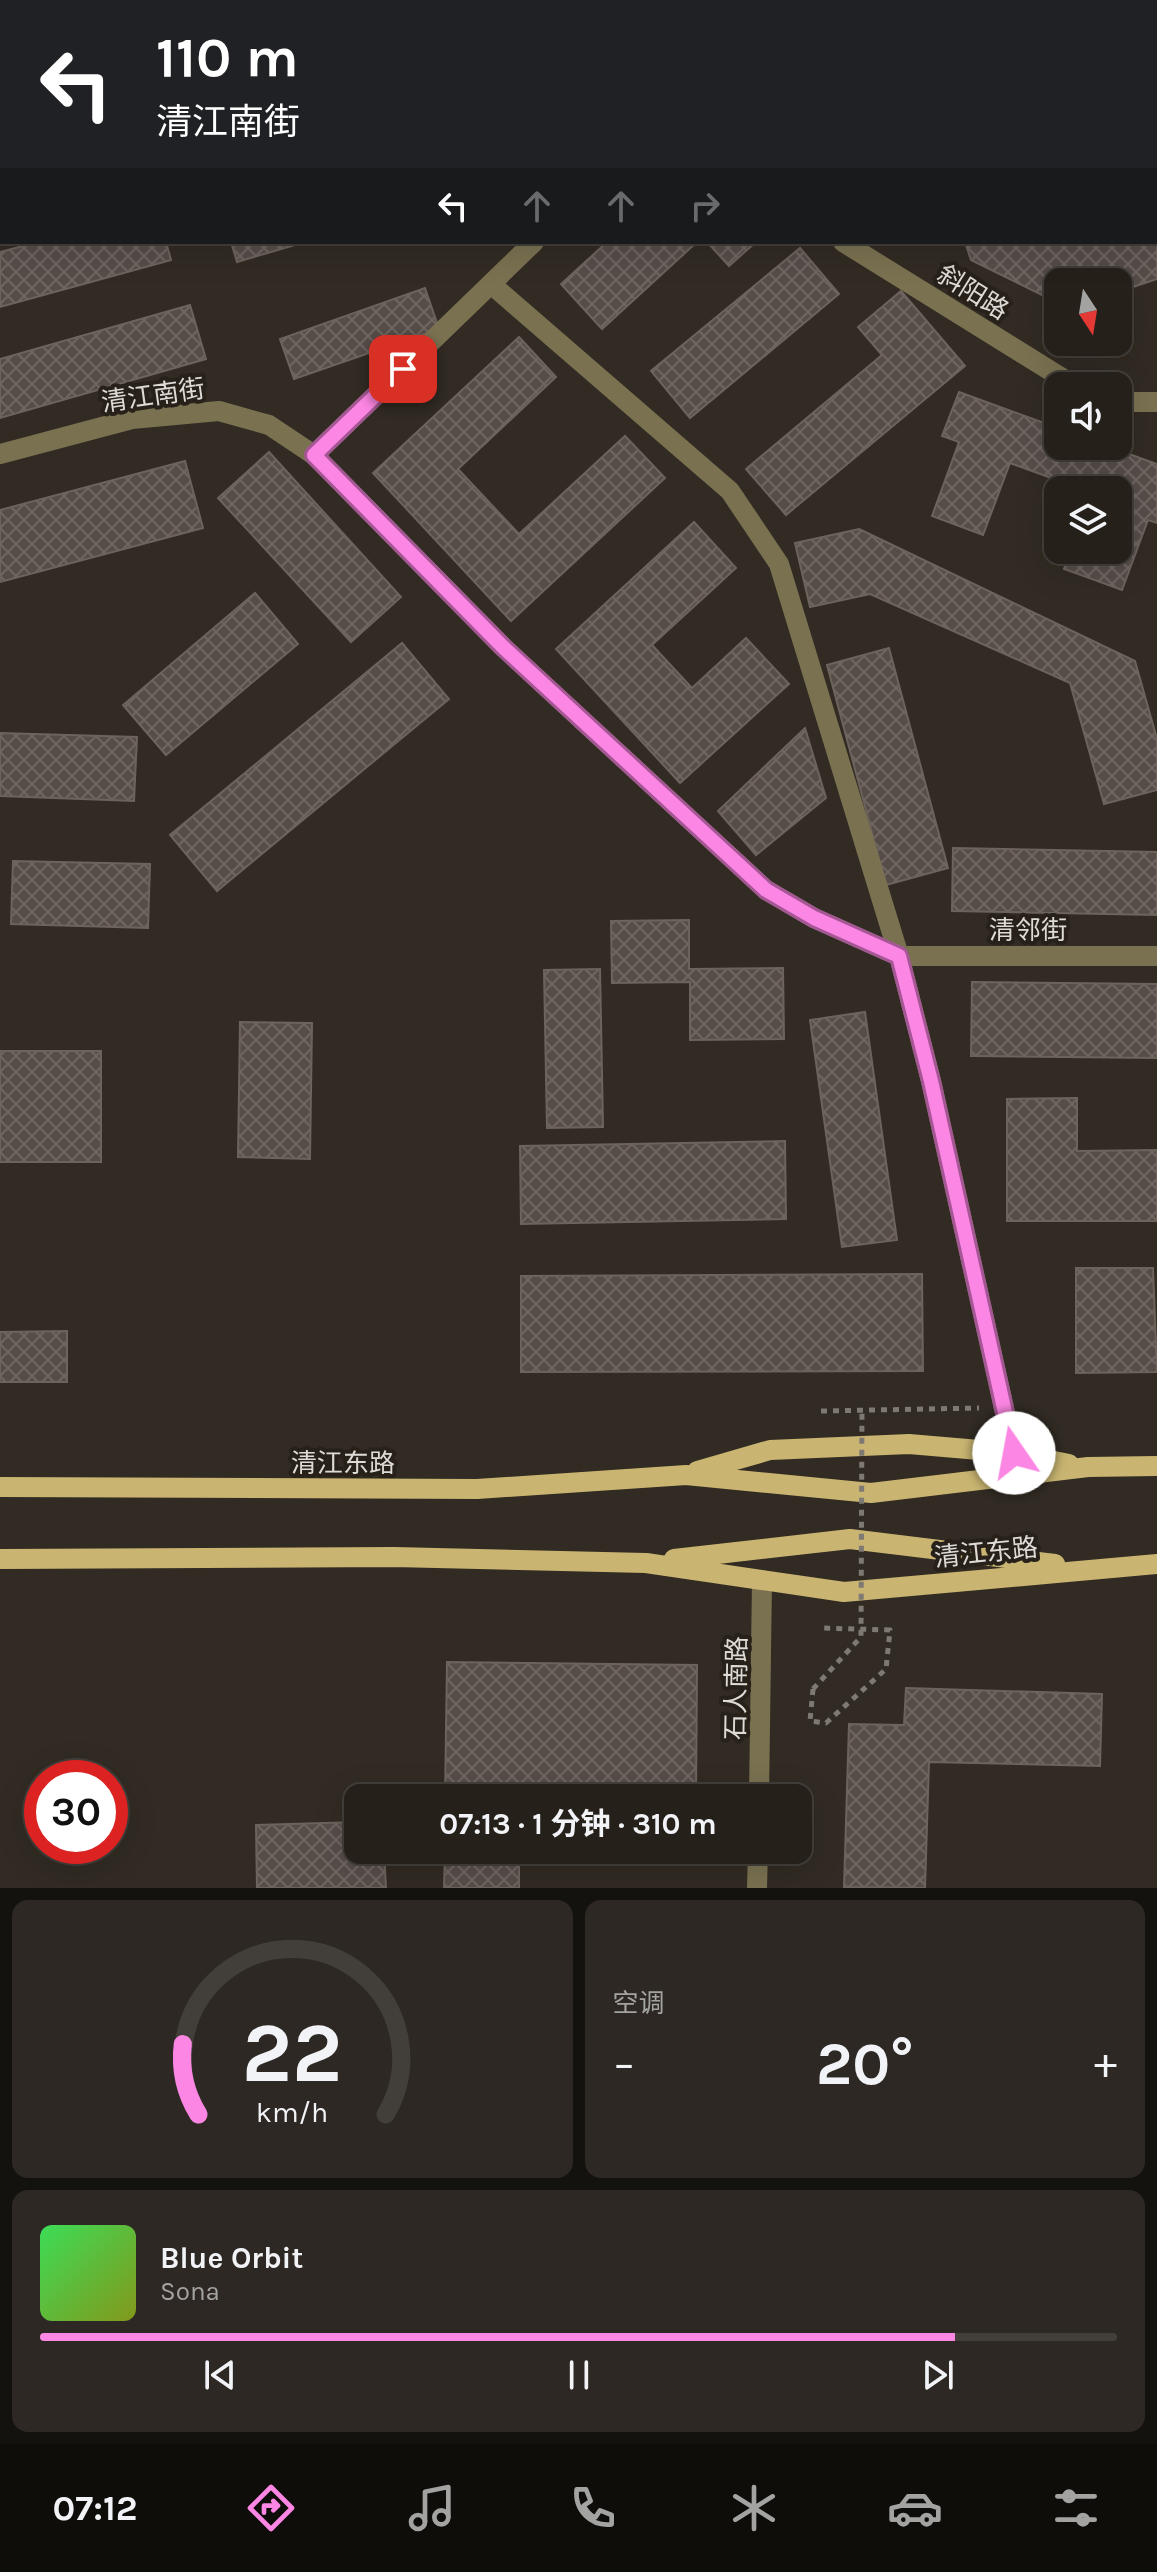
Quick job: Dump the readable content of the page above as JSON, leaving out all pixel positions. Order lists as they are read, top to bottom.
{
  "streets": {
    "main road": ["清江东路"],
    "street": [
      "斜阳路",
      "清江南街",
      "清邻街",
      "石人南路"
    ]
  },
  "crossings": [
    ["清江南街", "清邻街"],
    ["清江东路", "石人南路"]
  ],
  "north": "bottom",
  "page": {
    "turn": ["110 m", "清江南街"],
    "limit": "30",
    "trip": "07:13 · 1 分钟 · 310 m",
    "tile": "空调",
    "heat": ["−", "20°", "+"],
    "song": ["Blue Orbit", "Sona"],
    "tabs": "07:12",
    "gauge": ["22", "km/h"]
  }
}
